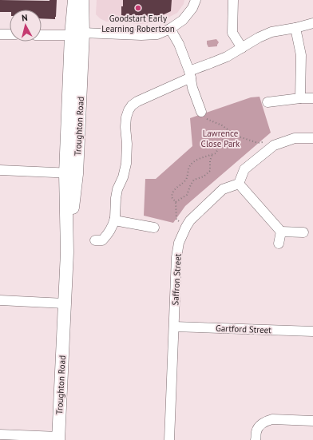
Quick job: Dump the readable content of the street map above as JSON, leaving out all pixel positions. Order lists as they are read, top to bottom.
{
  "streets": {
    "main road": ["Troughton Road"],
    "street": ["Saffron Street", "Gartford Street"]
  },
  "crossings": [
    ["Saffron Street", "Gartford Street"]
  ],
  "parks": ["Lawrence Close Park"],
  "places": ["Goodstart Early Learning Robertson"],
  "north": "top"
}
